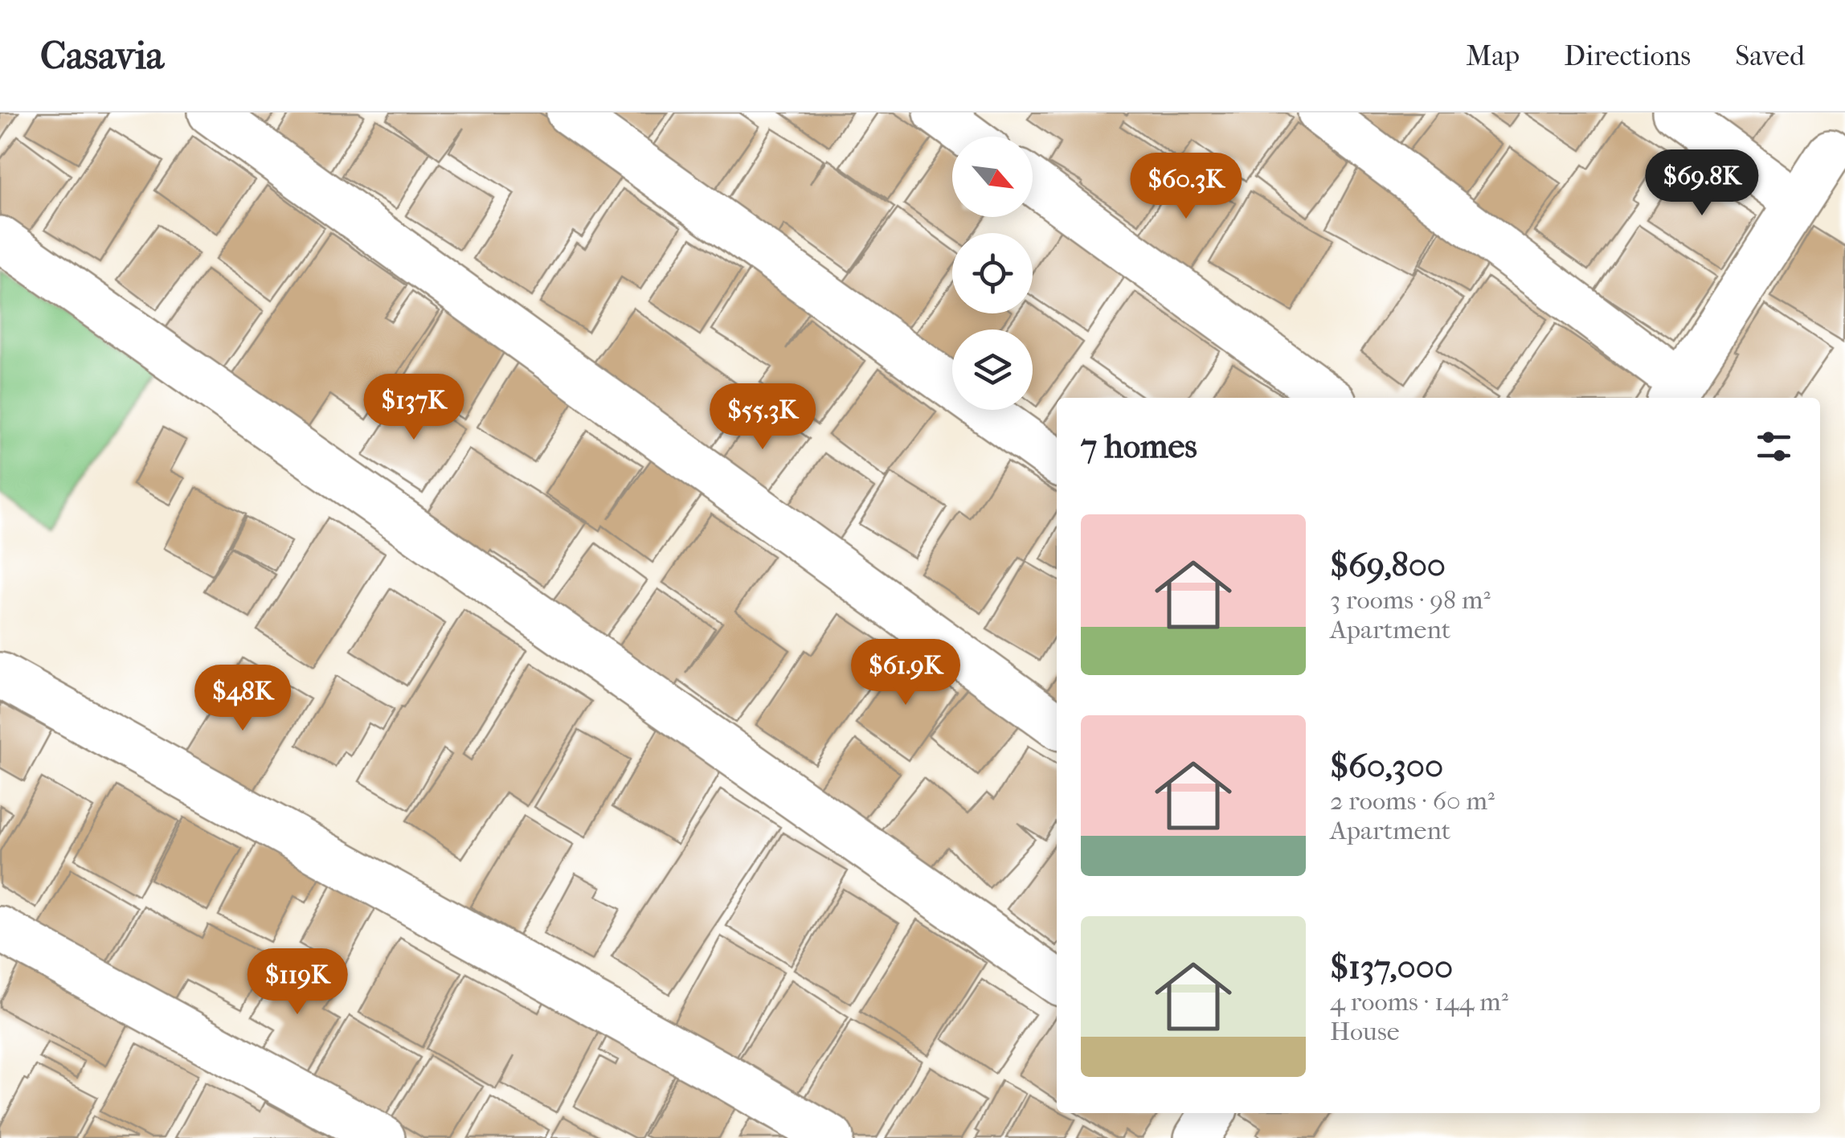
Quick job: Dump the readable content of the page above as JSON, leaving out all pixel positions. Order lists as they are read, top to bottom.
{
  "north": "bottom right",
  "page": {
    "header": "Casavia",
    "nav": ["Map", "Directions", "Saved"],
    "price": [
      "$69.8K",
      "$60.3K",
      "$137K",
      "$55.3K",
      "$61.9K",
      "$48K",
      "$119K"
    ],
    "heading": "7 homes",
    "list": [
      {
        "name": "$69,800",
        "note": "3 rooms · 98 m² · Apartment"
      },
      {
        "name": "$60,300",
        "note": "2 rooms · 60 m² · Apartment"
      },
      {
        "name": "$137,000",
        "note": "4 rooms · 144 m² · House"
      }
    ]
  }
}
